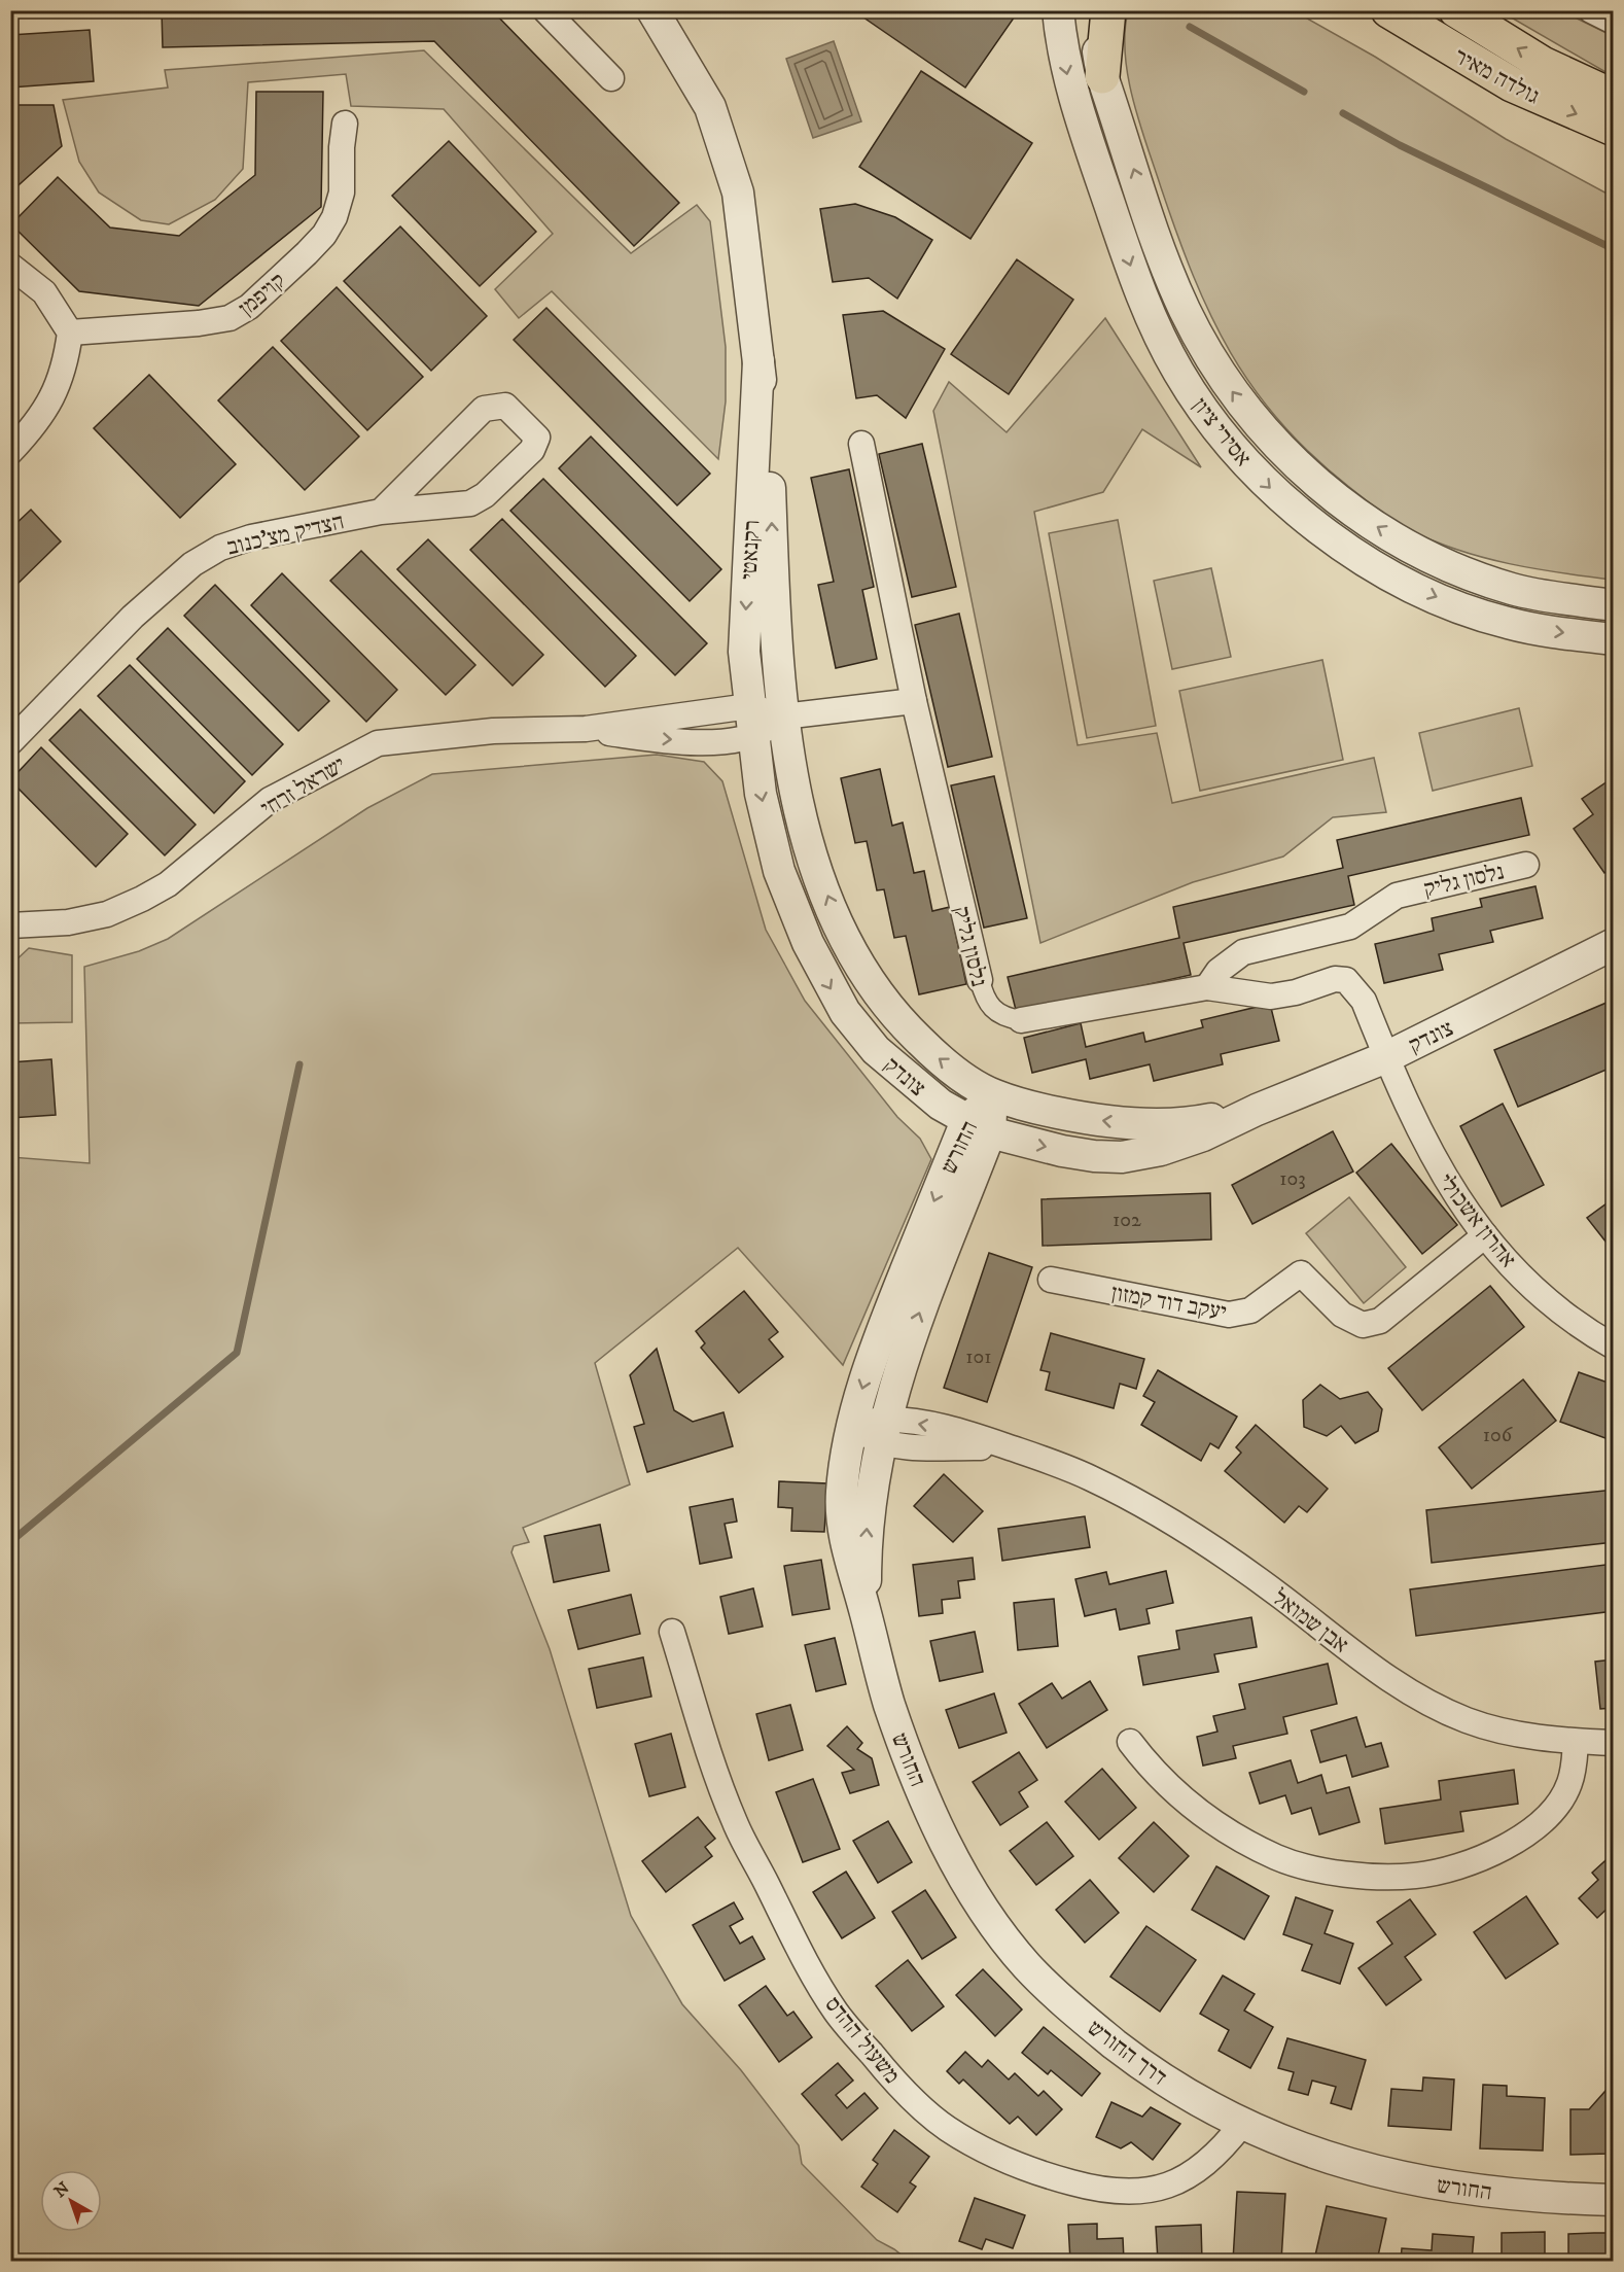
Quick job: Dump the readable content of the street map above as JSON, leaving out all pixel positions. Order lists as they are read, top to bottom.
{
  "streets": {
    "main road": ["גולדה מאיר"],
    "street": [
      "קויפמן",
      "אסירי ציון",
      "הצדיק מצ'כנוב",
      "רקנאטי",
      "ישראל זרחי",
      "נלסון גליק",
      "צונדק",
      "החורש",
      "אהרון אשכולי",
      "יעקב דוד קמזון",
      "אבן שמואל",
      "משעול ההדס",
      "דרך החורש"
    ]
  },
  "crossings": [
    ["רקנאטי", "ישראל זרחי"],
    ["רקנאטי", "צונדק"],
    ["ישראל זרחי", "צונדק"],
    ["נלסון גליק", "צונדק"],
    ["נלסון גליק", "אהרון אשכולי"],
    ["צונדק", "החורש"],
    ["צונדק", "אהרון אשכולי"],
    ["החורש", "אבן שמואל"],
    ["החורש", "דרך החורש"],
    ["אהרון אשכולי", "יעקב דוד קמזון"],
    ["משעול ההדס", "דרך החורש"]
  ],
  "house_numbers": [
    "103",
    "102",
    "101",
    "106"
  ],
  "north": "top left"
}
